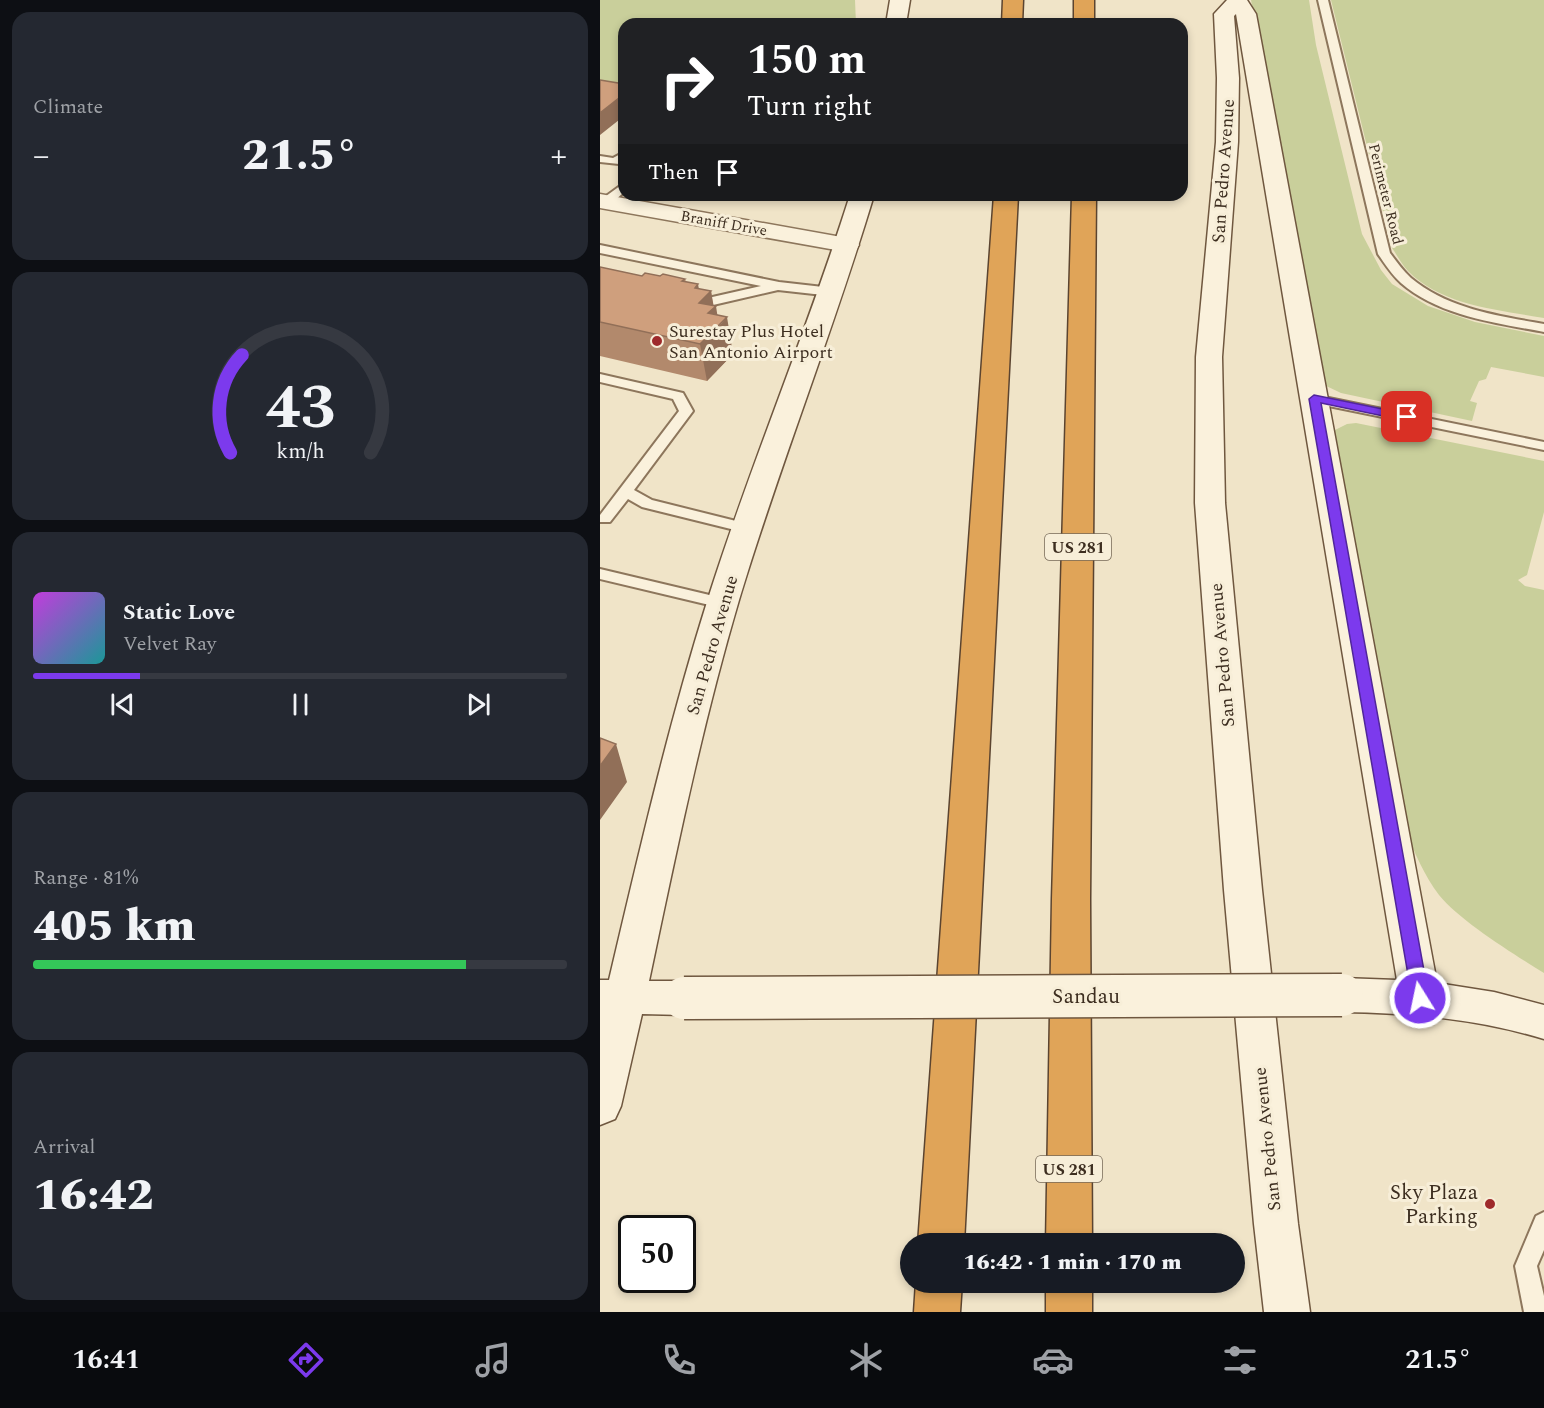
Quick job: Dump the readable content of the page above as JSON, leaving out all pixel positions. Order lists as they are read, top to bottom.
{
  "streets": {
    "highway": ["US 281"],
    "main road": ["San Pedro Avenue", "Braniff Drive", "Sandau"],
    "lane": ["Perimeter Road"]
  },
  "crossings": [
    ["San Pedro Avenue", "Braniff Drive"],
    ["San Pedro Avenue", "Sandau"]
  ],
  "places": ["Surestay Plus Hotel San Antonio Airport", "Sky Plaza Parking"],
  "page": {
    "tile": [
      "Climate",
      ["Range · 81%", "405 km"],
      ["Arrival", "16:42"]
    ],
    "turn": ["150 m", "Turn right"],
    "heat": ["−", "21.5°", "+"],
    "then": "Then",
    "song": ["Static Love", "Velvet Ray"],
    "limit": "50",
    "trip": "16:42 · 1 min · 170 m",
    "tabs": ["16:41", "21.5°"],
    "gauge": ["43", "km/h"]
  }
}
